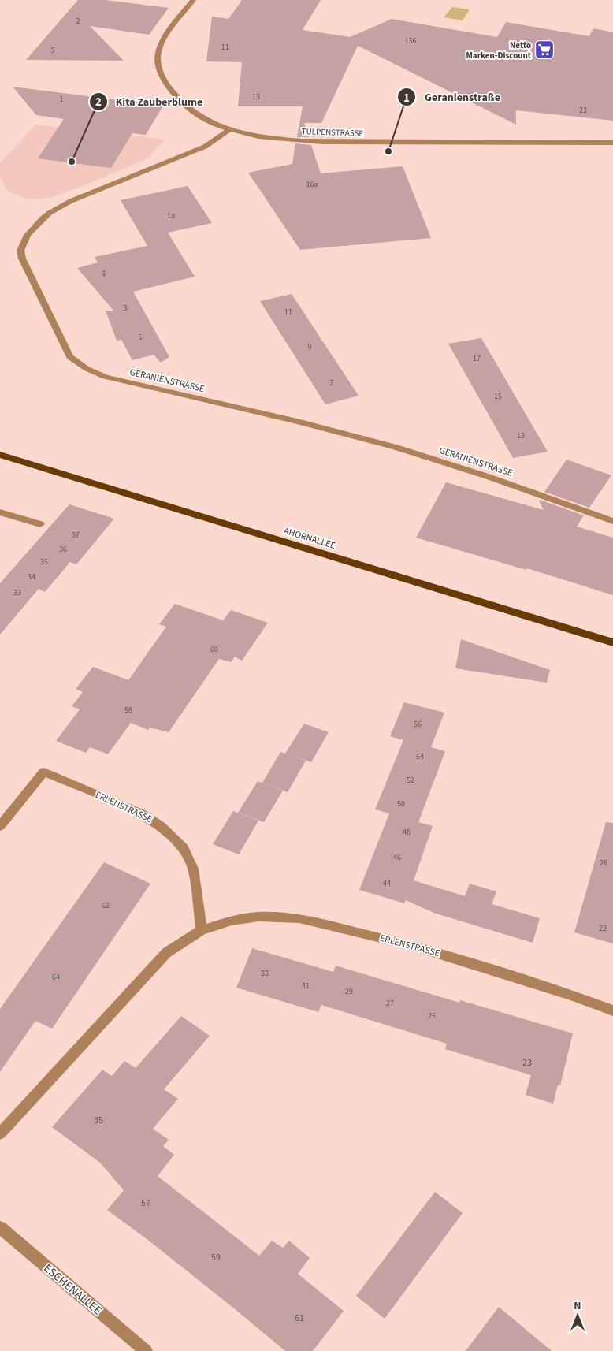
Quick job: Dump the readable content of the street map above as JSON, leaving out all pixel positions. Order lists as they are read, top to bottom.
{
  "streets": {
    "main road": ["AHORNALLEE"],
    "street": [
      "TULPENSTRASSE",
      "GERANIENSTRASSE",
      "ERLENSTRASSE",
      "ESCHENALLEE"
    ]
  },
  "crossings": [
    ["TULPENSTRASSE", "GERANIENSTRASSE"]
  ],
  "places": {
    "supermarket": ["Netto Marken-Discount"],
    "other": ["Geranienstraße", "Kita Zauberblume"]
  },
  "house_numbers": [
    "2",
    "136",
    "11",
    "5",
    "13",
    "1",
    "23",
    "16a",
    "1a",
    "1",
    "3",
    "11",
    "5",
    "9",
    "17",
    "7",
    "15",
    "13",
    "37",
    "36",
    "35",
    "34",
    "33",
    "60",
    "58",
    "56",
    "54",
    "52",
    "50",
    "48",
    "46",
    "28",
    "44",
    "62",
    "22",
    "33",
    "64",
    "31",
    "29",
    "27",
    "25",
    "23",
    "35",
    "57",
    "59",
    "61"
  ],
  "north": "top"
}
